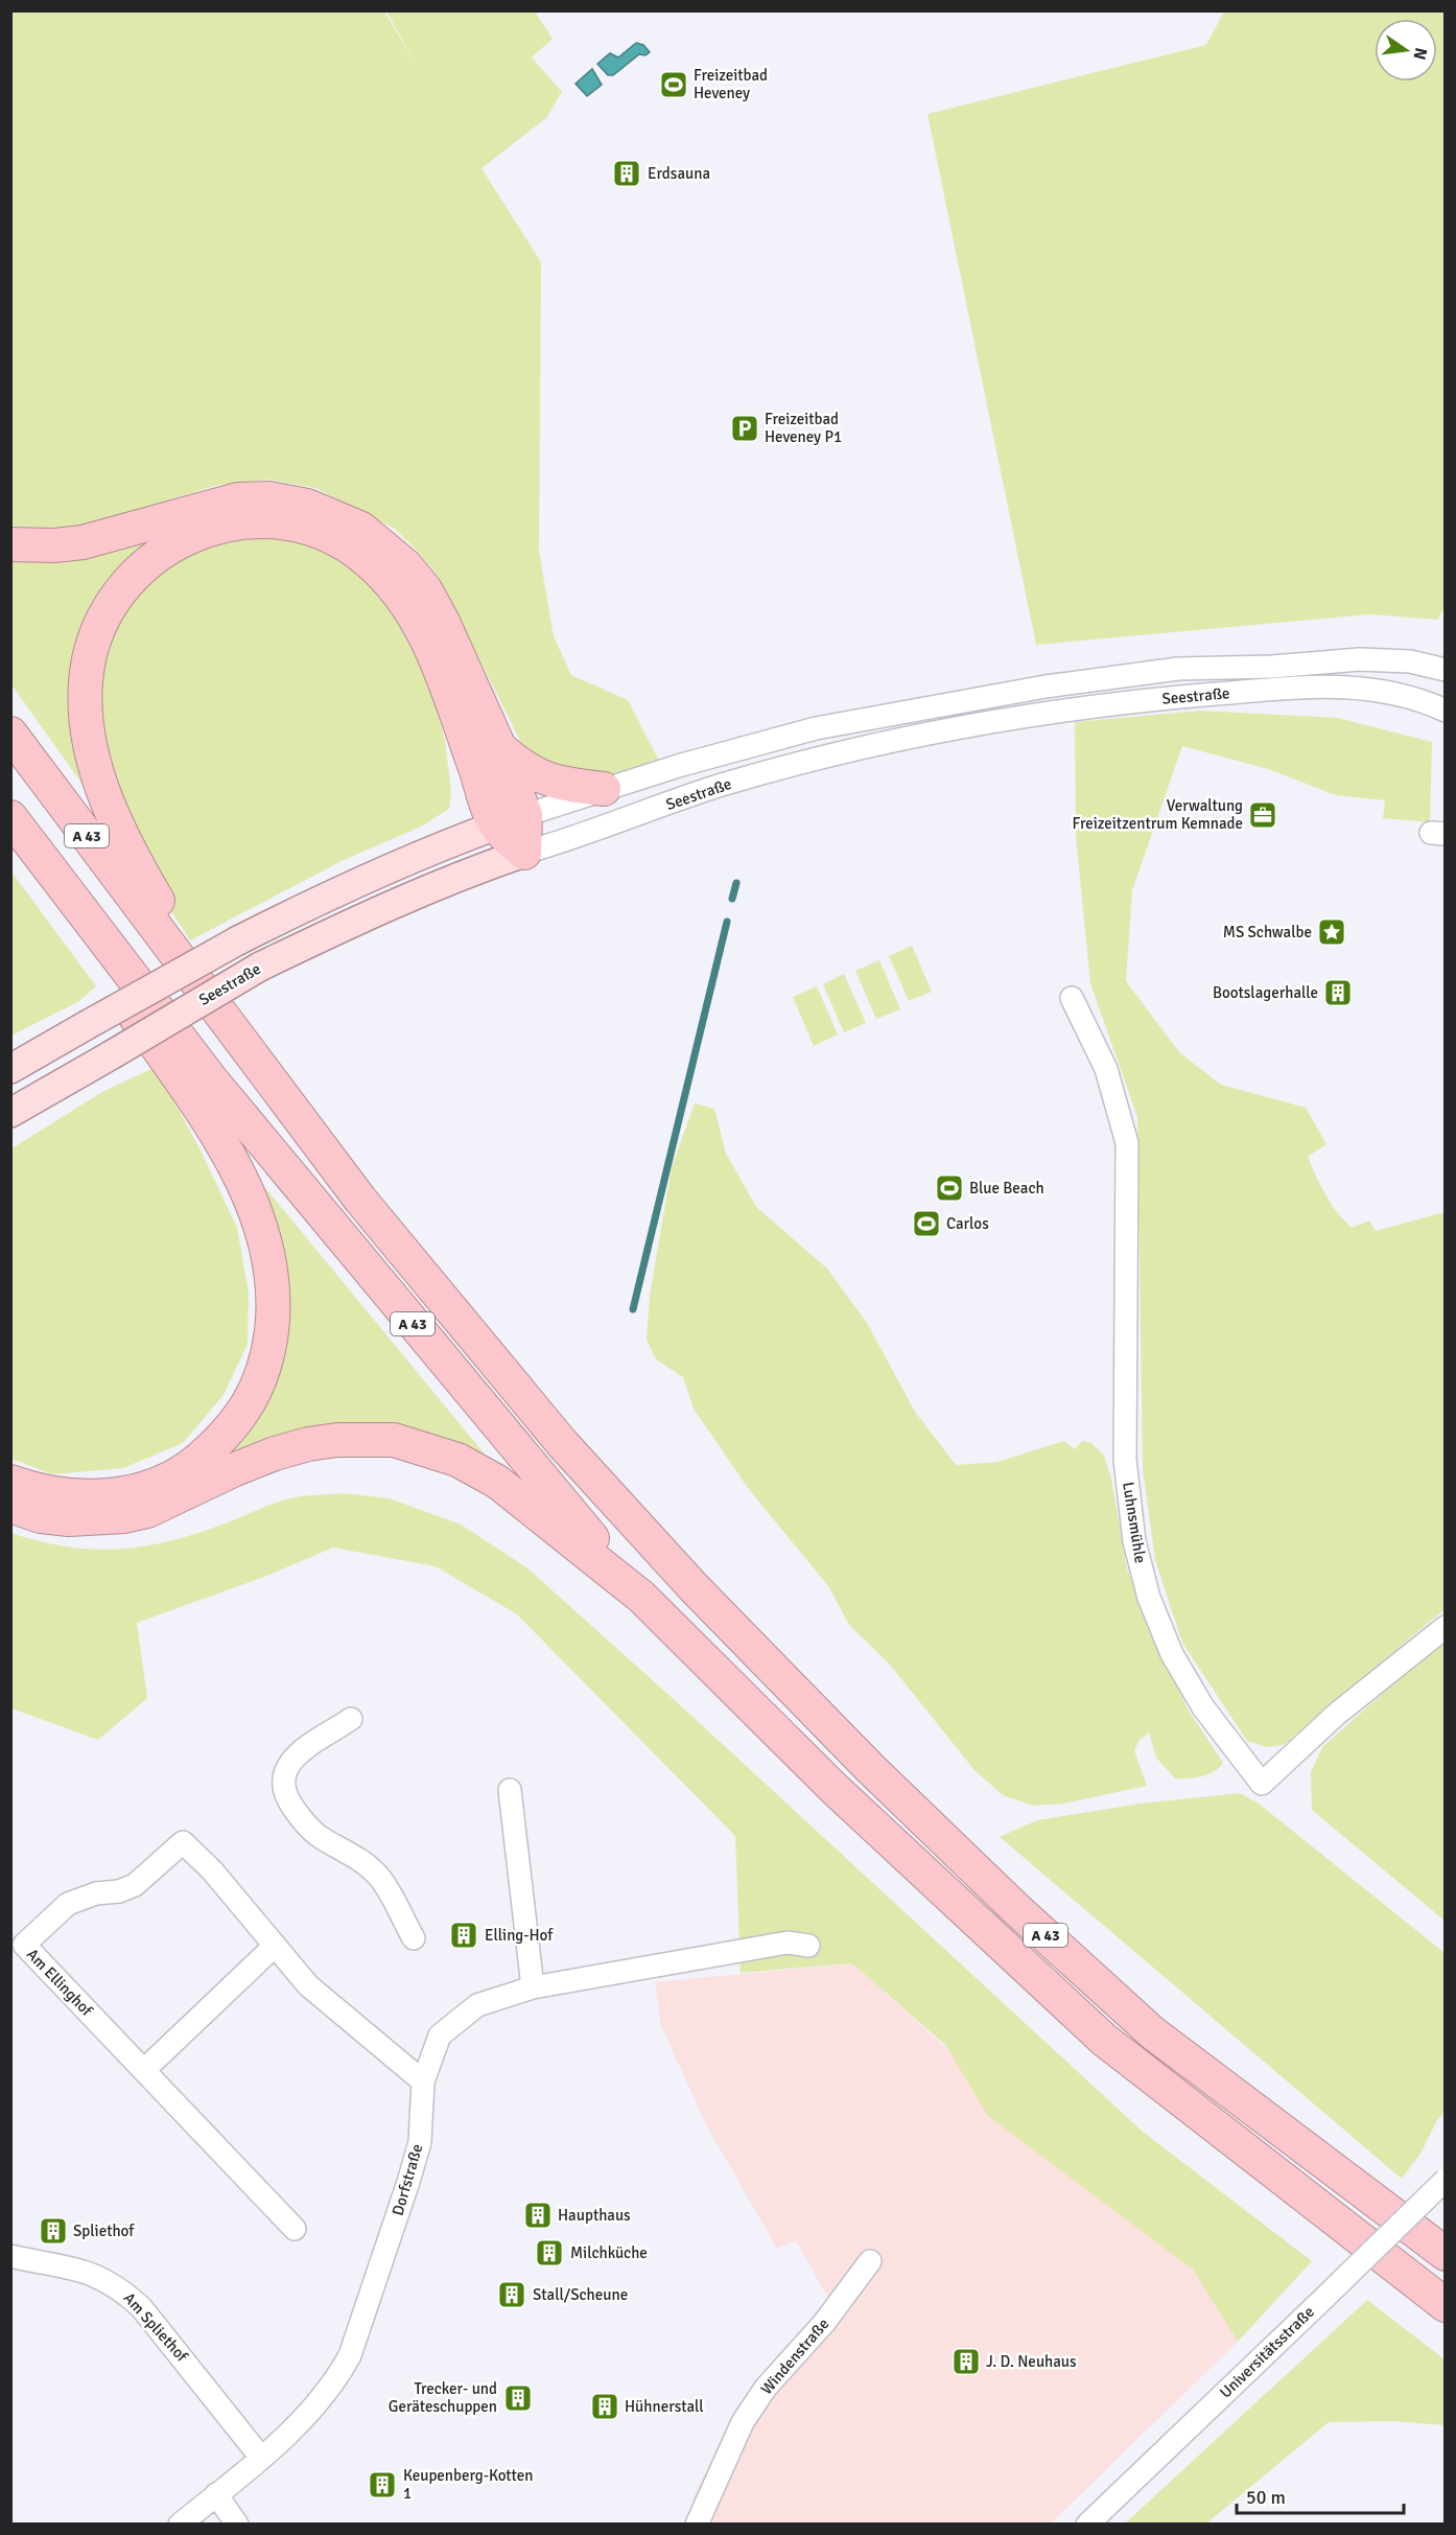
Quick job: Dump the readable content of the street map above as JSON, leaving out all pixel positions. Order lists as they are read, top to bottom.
{
  "streets": {
    "highway": ["A 43"],
    "main road": ["Seestraße"],
    "street": [
      "Luhnsmühle",
      "Am Ellinghof",
      "Dorfstraße",
      "Am Spliethof",
      "Universitätsstraße",
      "Windenstraße"
    ]
  },
  "crossings": [
    ["Am Ellinghof", "Dorfstraße"],
    ["Dorfstraße", "Am Spliethof"]
  ],
  "places": {
    "sports": ["Freizeitbad Heveney", "Blue Beach", "Carlos"],
    "building": [
      "Erdsauna",
      "Bootslagerhalle",
      "Elling-Hof",
      "Haupthaus",
      "Spliethof",
      "Milchküche",
      "Stall/Scheune",
      "J. D. Neuhaus",
      "Trecker- und Geräteschuppen",
      "Hühnerstall",
      "Keupenberg-Kotten 1"
    ],
    "parking": ["Freizeitbad Heveney P1"],
    "office": ["Verwaltung Freizeitzentrum Kemnade"],
    "place": ["MS Schwalbe"]
  },
  "scale_bar": "50 m",
  "north": "right"
}
